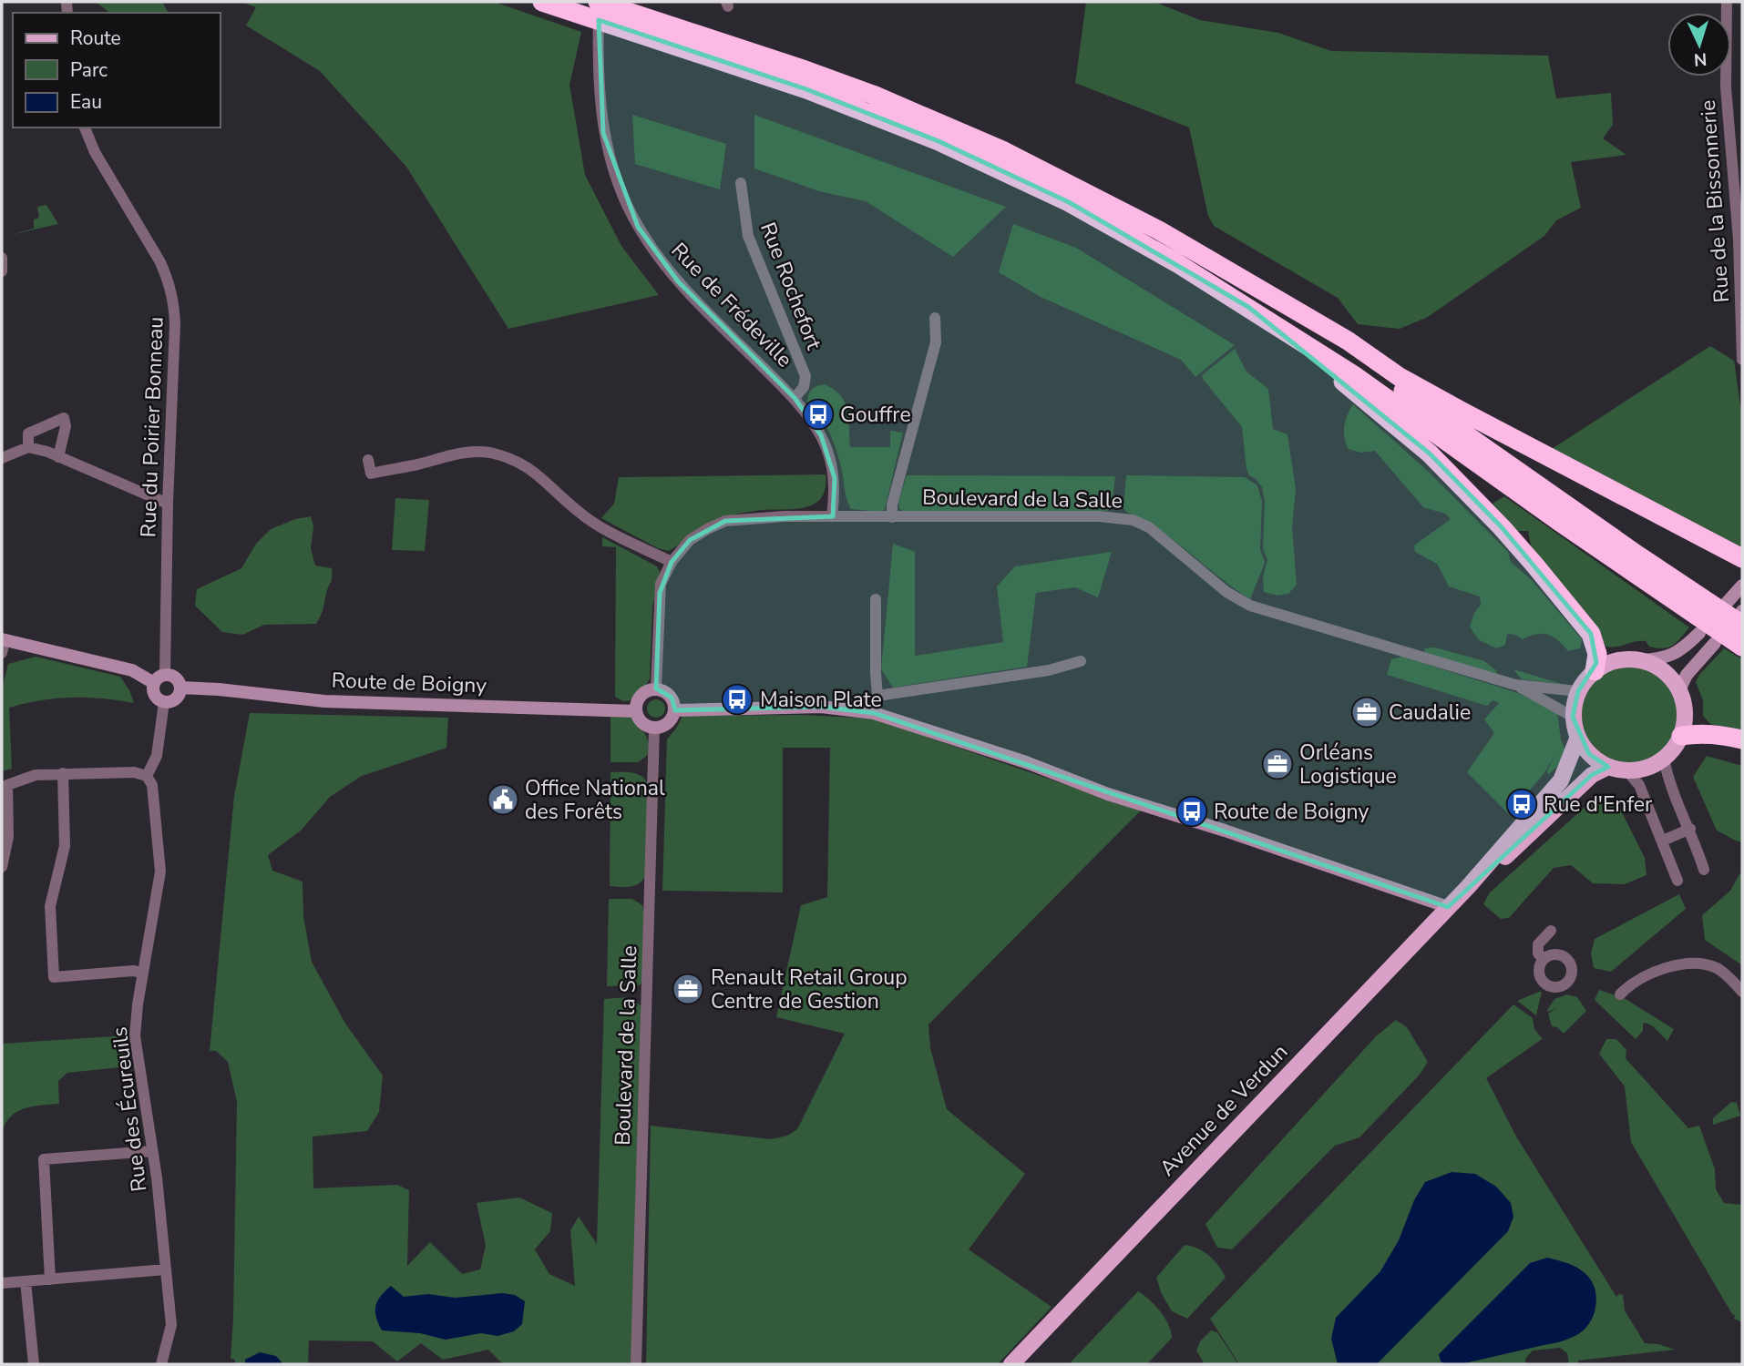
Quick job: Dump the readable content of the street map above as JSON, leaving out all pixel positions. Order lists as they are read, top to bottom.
{
  "streets": {
    "main road": ["Avenue de Verdun"],
    "street": [
      "Rue de la Bissonnerie",
      "Rue Rochefort",
      "Rue de Frédeville",
      "Rue du Poirier Bonneau",
      "Boulevard de la Salle",
      "Route de Boigny",
      "Rue des Écureuils"
    ]
  },
  "crossings": [
    ["Rue Rochefort", "Rue de Frédeville"],
    ["Rue de Frédeville", "Boulevard de la Salle"],
    ["Rue du Poirier Bonneau", "Route de Boigny"],
    ["Boulevard de la Salle", "Route de Boigny"],
    ["Boulevard de la Salle", "Avenue de Verdun"]
  ],
  "places": {
    "bus stop": [
      "Gouffre",
      "Maison Plate",
      "Rue d'Enfer",
      "Route de Boigny"
    ],
    "office": ["Caudalie", "Orléans Logistique", "Renault Retail Group Centre de Gestion"],
    "public building": ["Office National des Forêts"]
  },
  "legend": ["Route", "Parc", "Eau"],
  "north": "bottom"
}
